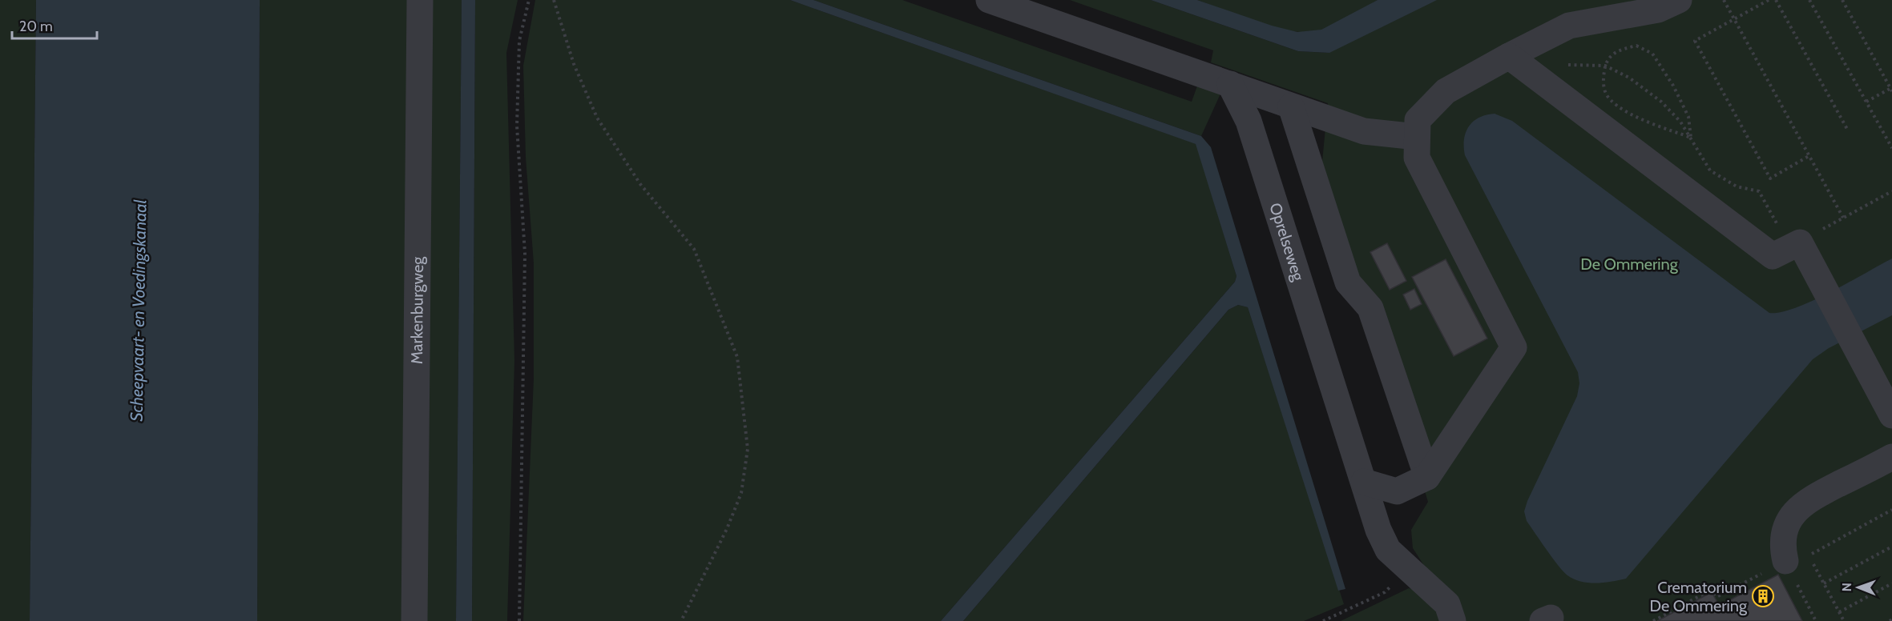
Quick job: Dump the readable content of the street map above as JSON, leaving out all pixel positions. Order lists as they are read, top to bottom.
{
  "streets": {
    "street": ["Oprelseweg", "Markenburgweg"]
  },
  "water": ["Scheepvaart- en Voedingskanaal"],
  "parks": ["De Ommering"],
  "places": {
    "building": ["Crematorium De Ommering"]
  },
  "scale_bar": "20 m",
  "north": "left"
}
